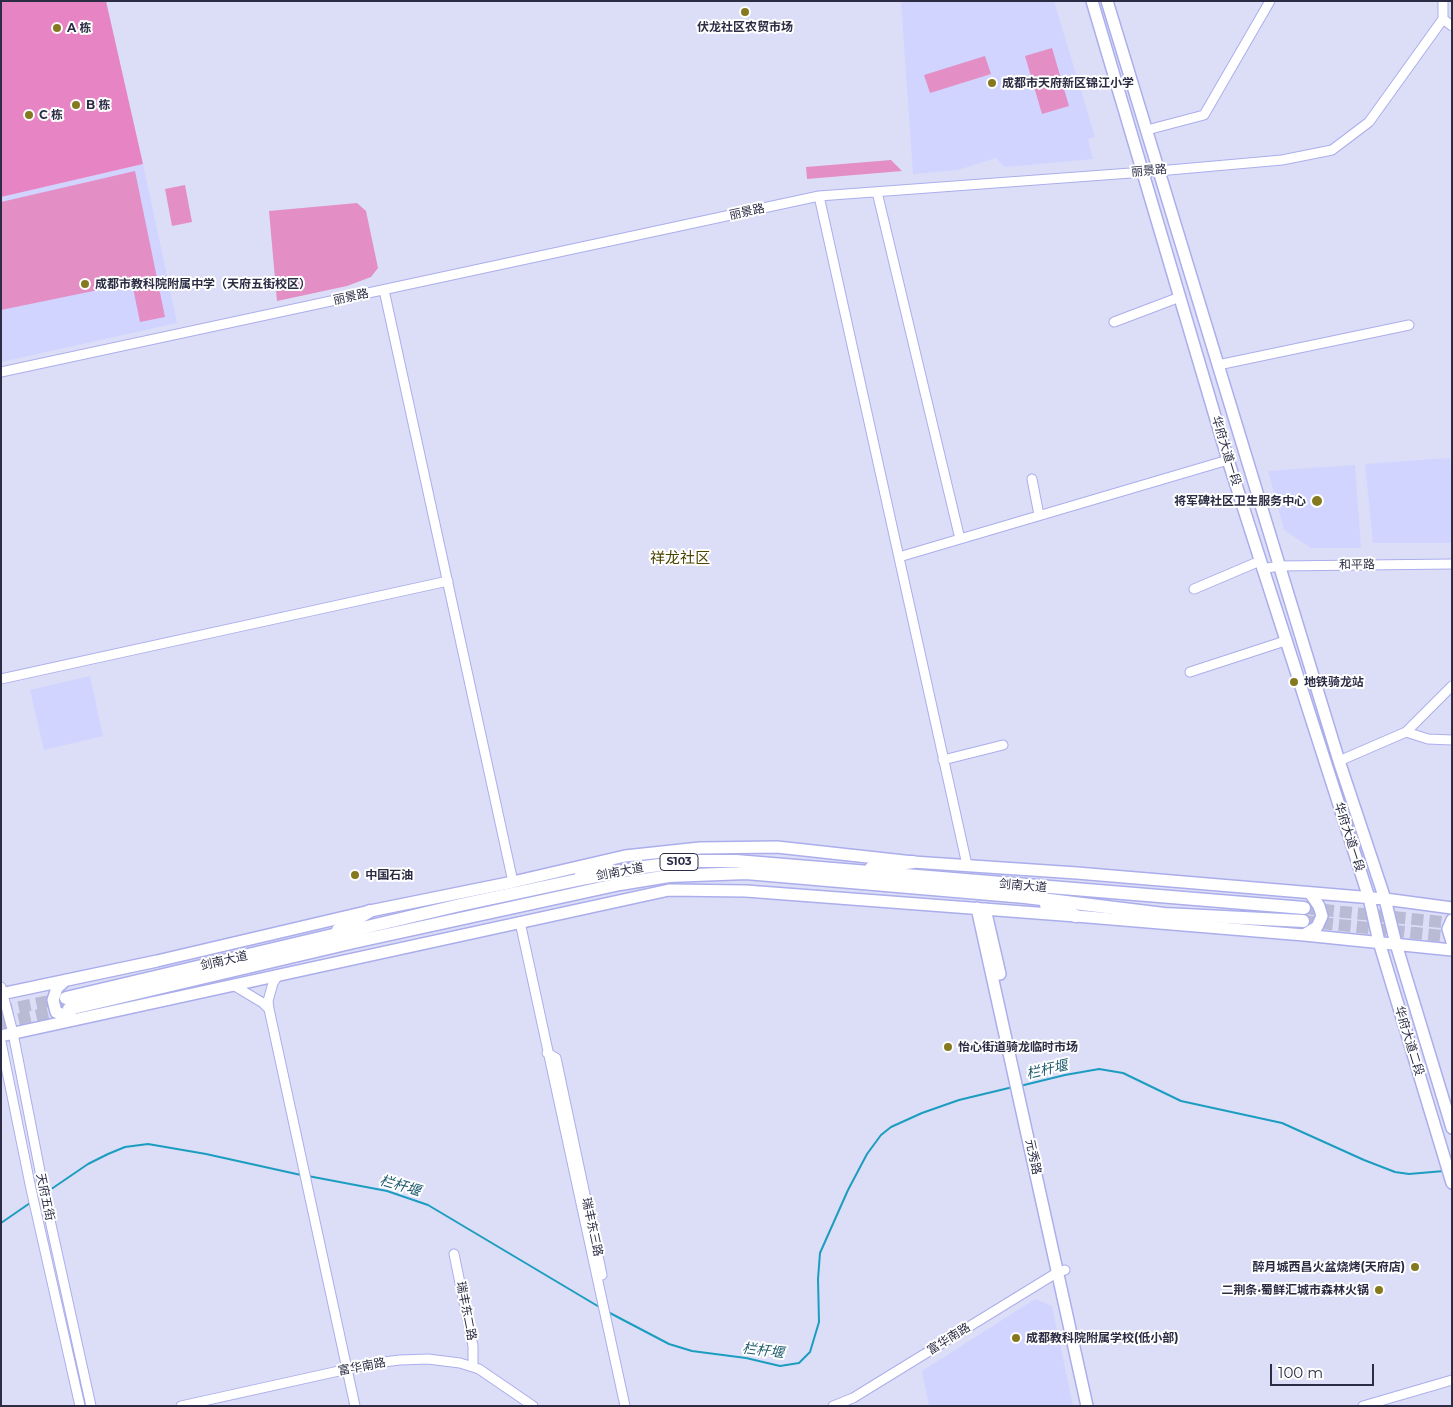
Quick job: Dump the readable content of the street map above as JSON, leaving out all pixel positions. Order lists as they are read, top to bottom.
{
  "streets": {
    "highway": ["S103", "剑南大道"],
    "main road": ["华府大道一段", "华府大道二段", "元秀路"],
    "street": [
      "丽景路",
      "和平路",
      "天府五街",
      "瑞丰东二路",
      "富华南路"
    ]
  },
  "crossings": [
    ["丽景路", "华府大道一段"],
    ["华府大道一段", "和平路"],
    ["华府大道一段", "华府大道二段"],
    ["元秀路", "富华南路"],
    ["瑞丰东二路", "富华南路"]
  ],
  "districts": ["祥龙社区"],
  "water": ["栏杆堰"],
  "places": [
    "伏龙社区农贸市场",
    "A 栋",
    "成都市天府新区锦江小学",
    "B 栋",
    "C 栋",
    "成都市教科院附属中学（天府五街校区）",
    "将军碑社区卫生服务中心",
    "地铁骑龙站",
    "中国石油",
    "怡心街道骑龙临时市场",
    "醉月城西昌火盆烧烤(天府店)",
    "二荆条·蜀鲜汇城市森林火锅",
    "成都教科院附属学校(低小部)"
  ],
  "scale_bar": "100 m"
}
